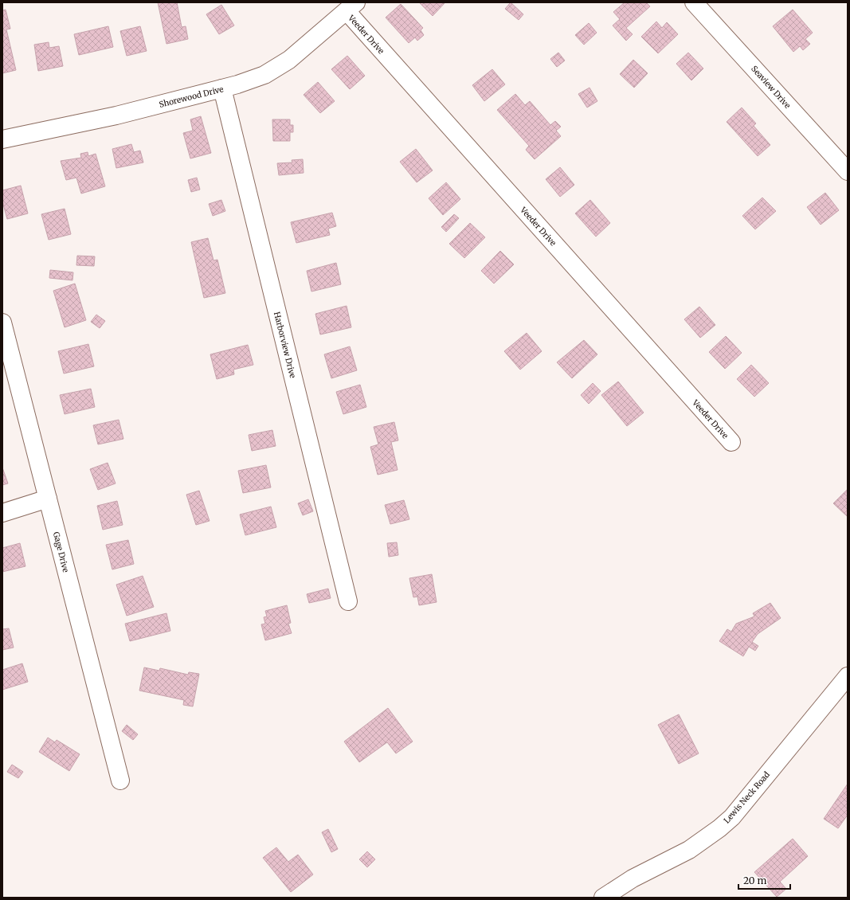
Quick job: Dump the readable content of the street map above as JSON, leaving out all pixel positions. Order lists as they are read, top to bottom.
{
  "streets": {
    "street": [
      "Veeder Drive",
      "Seaview Drive",
      "Shorewood Drive",
      "Harborview Drive",
      "Gage Drive",
      "Lewis Neck Road"
    ]
  },
  "crossings": [
    ["Veeder Drive", "Shorewood Drive"],
    ["Shorewood Drive", "Harborview Drive"]
  ],
  "scale_bar": "20 m"
}
